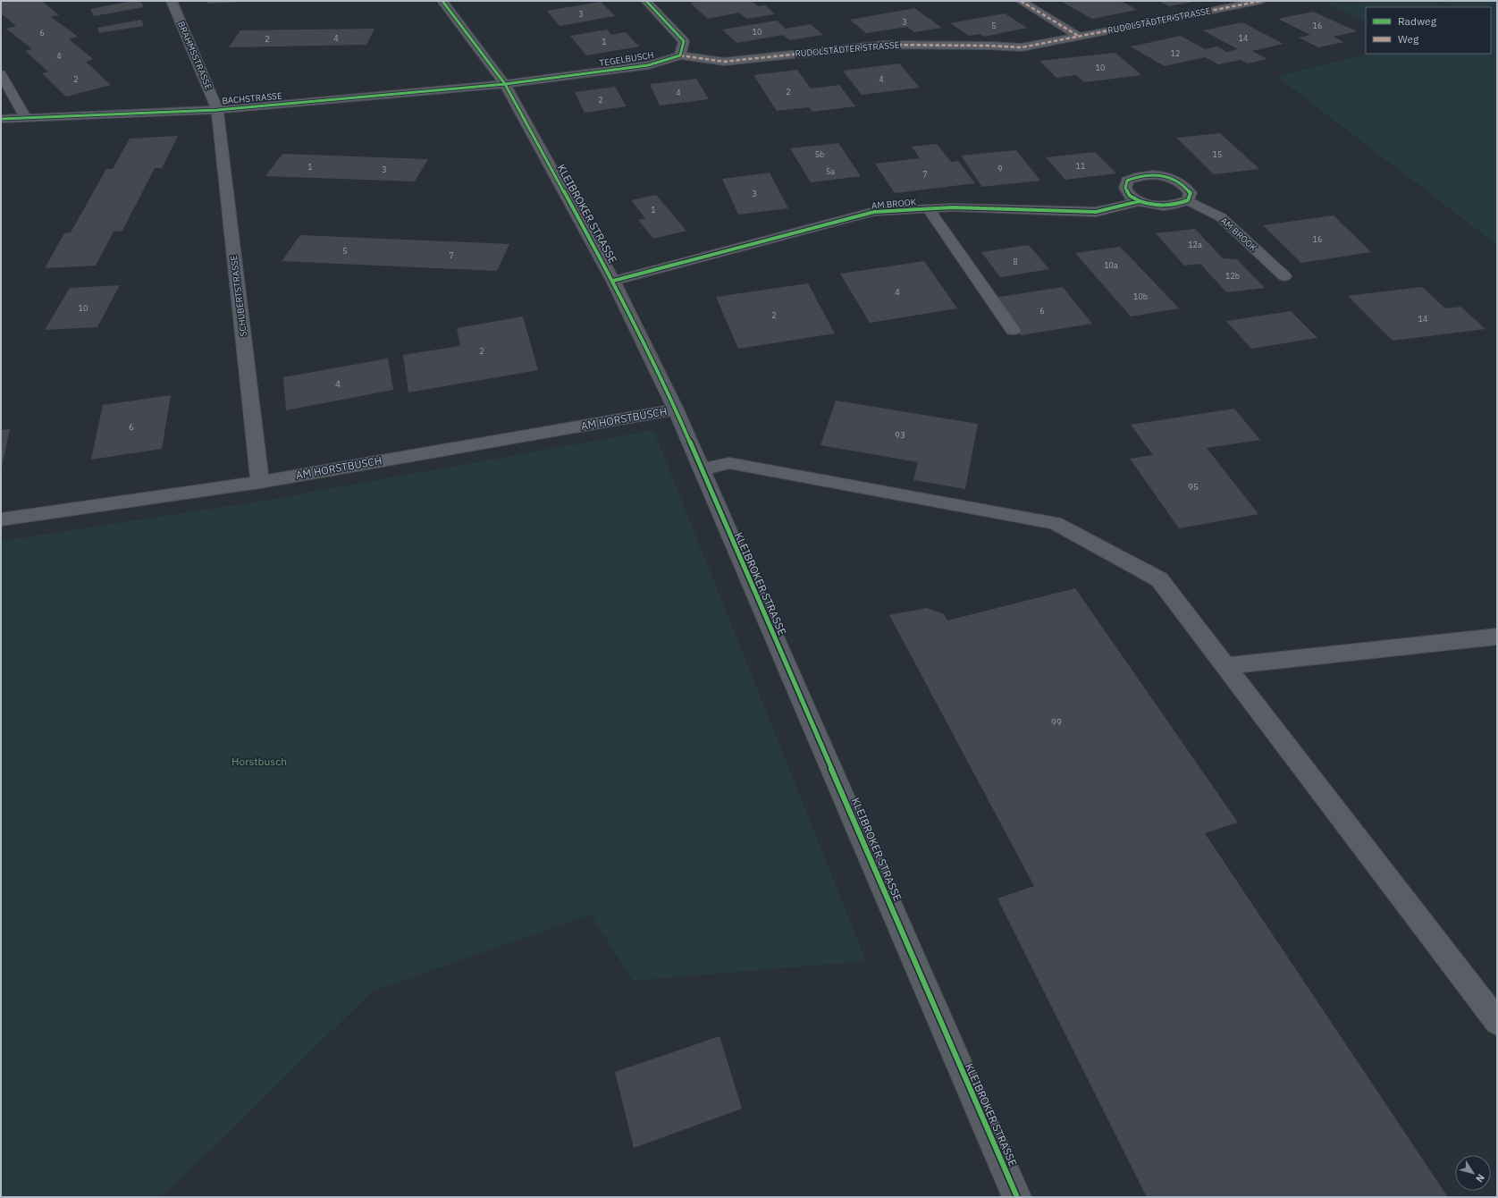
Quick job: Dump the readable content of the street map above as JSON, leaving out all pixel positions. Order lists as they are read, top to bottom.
{
  "streets": {
    "street": [
      "RUDOLSTÄDTER STRASSE",
      "BRAHMSSTRASSE",
      "TEGELBUSCH",
      "BACHSTRASSE",
      "AM BROOK",
      "KLEIBROKER STRASSE",
      "SCHUBERTSTRASSE",
      "AM HORSTBUSCH"
    ]
  },
  "crossings": [
    ["RUDOLSTÄDTER STRASSE", "TEGELBUSCH"],
    ["BRAHMSSTRASSE", "BACHSTRASSE"],
    ["BRAHMSSTRASSE", "SCHUBERTSTRASSE"],
    ["TEGELBUSCH", "BACHSTRASSE"],
    ["TEGELBUSCH", "KLEIBROKER STRASSE"],
    ["BACHSTRASSE", "KLEIBROKER STRASSE"],
    ["BACHSTRASSE", "SCHUBERTSTRASSE"],
    ["AM BROOK", "KLEIBROKER STRASSE"],
    ["KLEIBROKER STRASSE", "AM HORSTBUSCH"],
    ["SCHUBERTSTRASSE", "AM HORSTBUSCH"]
  ],
  "parks": ["Horstbusch"],
  "house_numbers": [
    "3",
    "3",
    "5",
    "16",
    "10",
    "6",
    "4",
    "14",
    "2",
    "1",
    "12",
    "4",
    "10",
    "2",
    "4",
    "2",
    "4",
    "2",
    "5b",
    "15",
    "11",
    "1",
    "9",
    "3",
    "5a",
    "7",
    "3",
    "1",
    "16",
    "12a",
    "5",
    "7",
    "8",
    "10a",
    "12b",
    "4",
    "10b",
    "10",
    "6",
    "2",
    "14",
    "2",
    "4",
    "6",
    "93",
    "95",
    "99"
  ],
  "legend": ["Radweg", "Weg"],
  "north": "bottom right"
}
